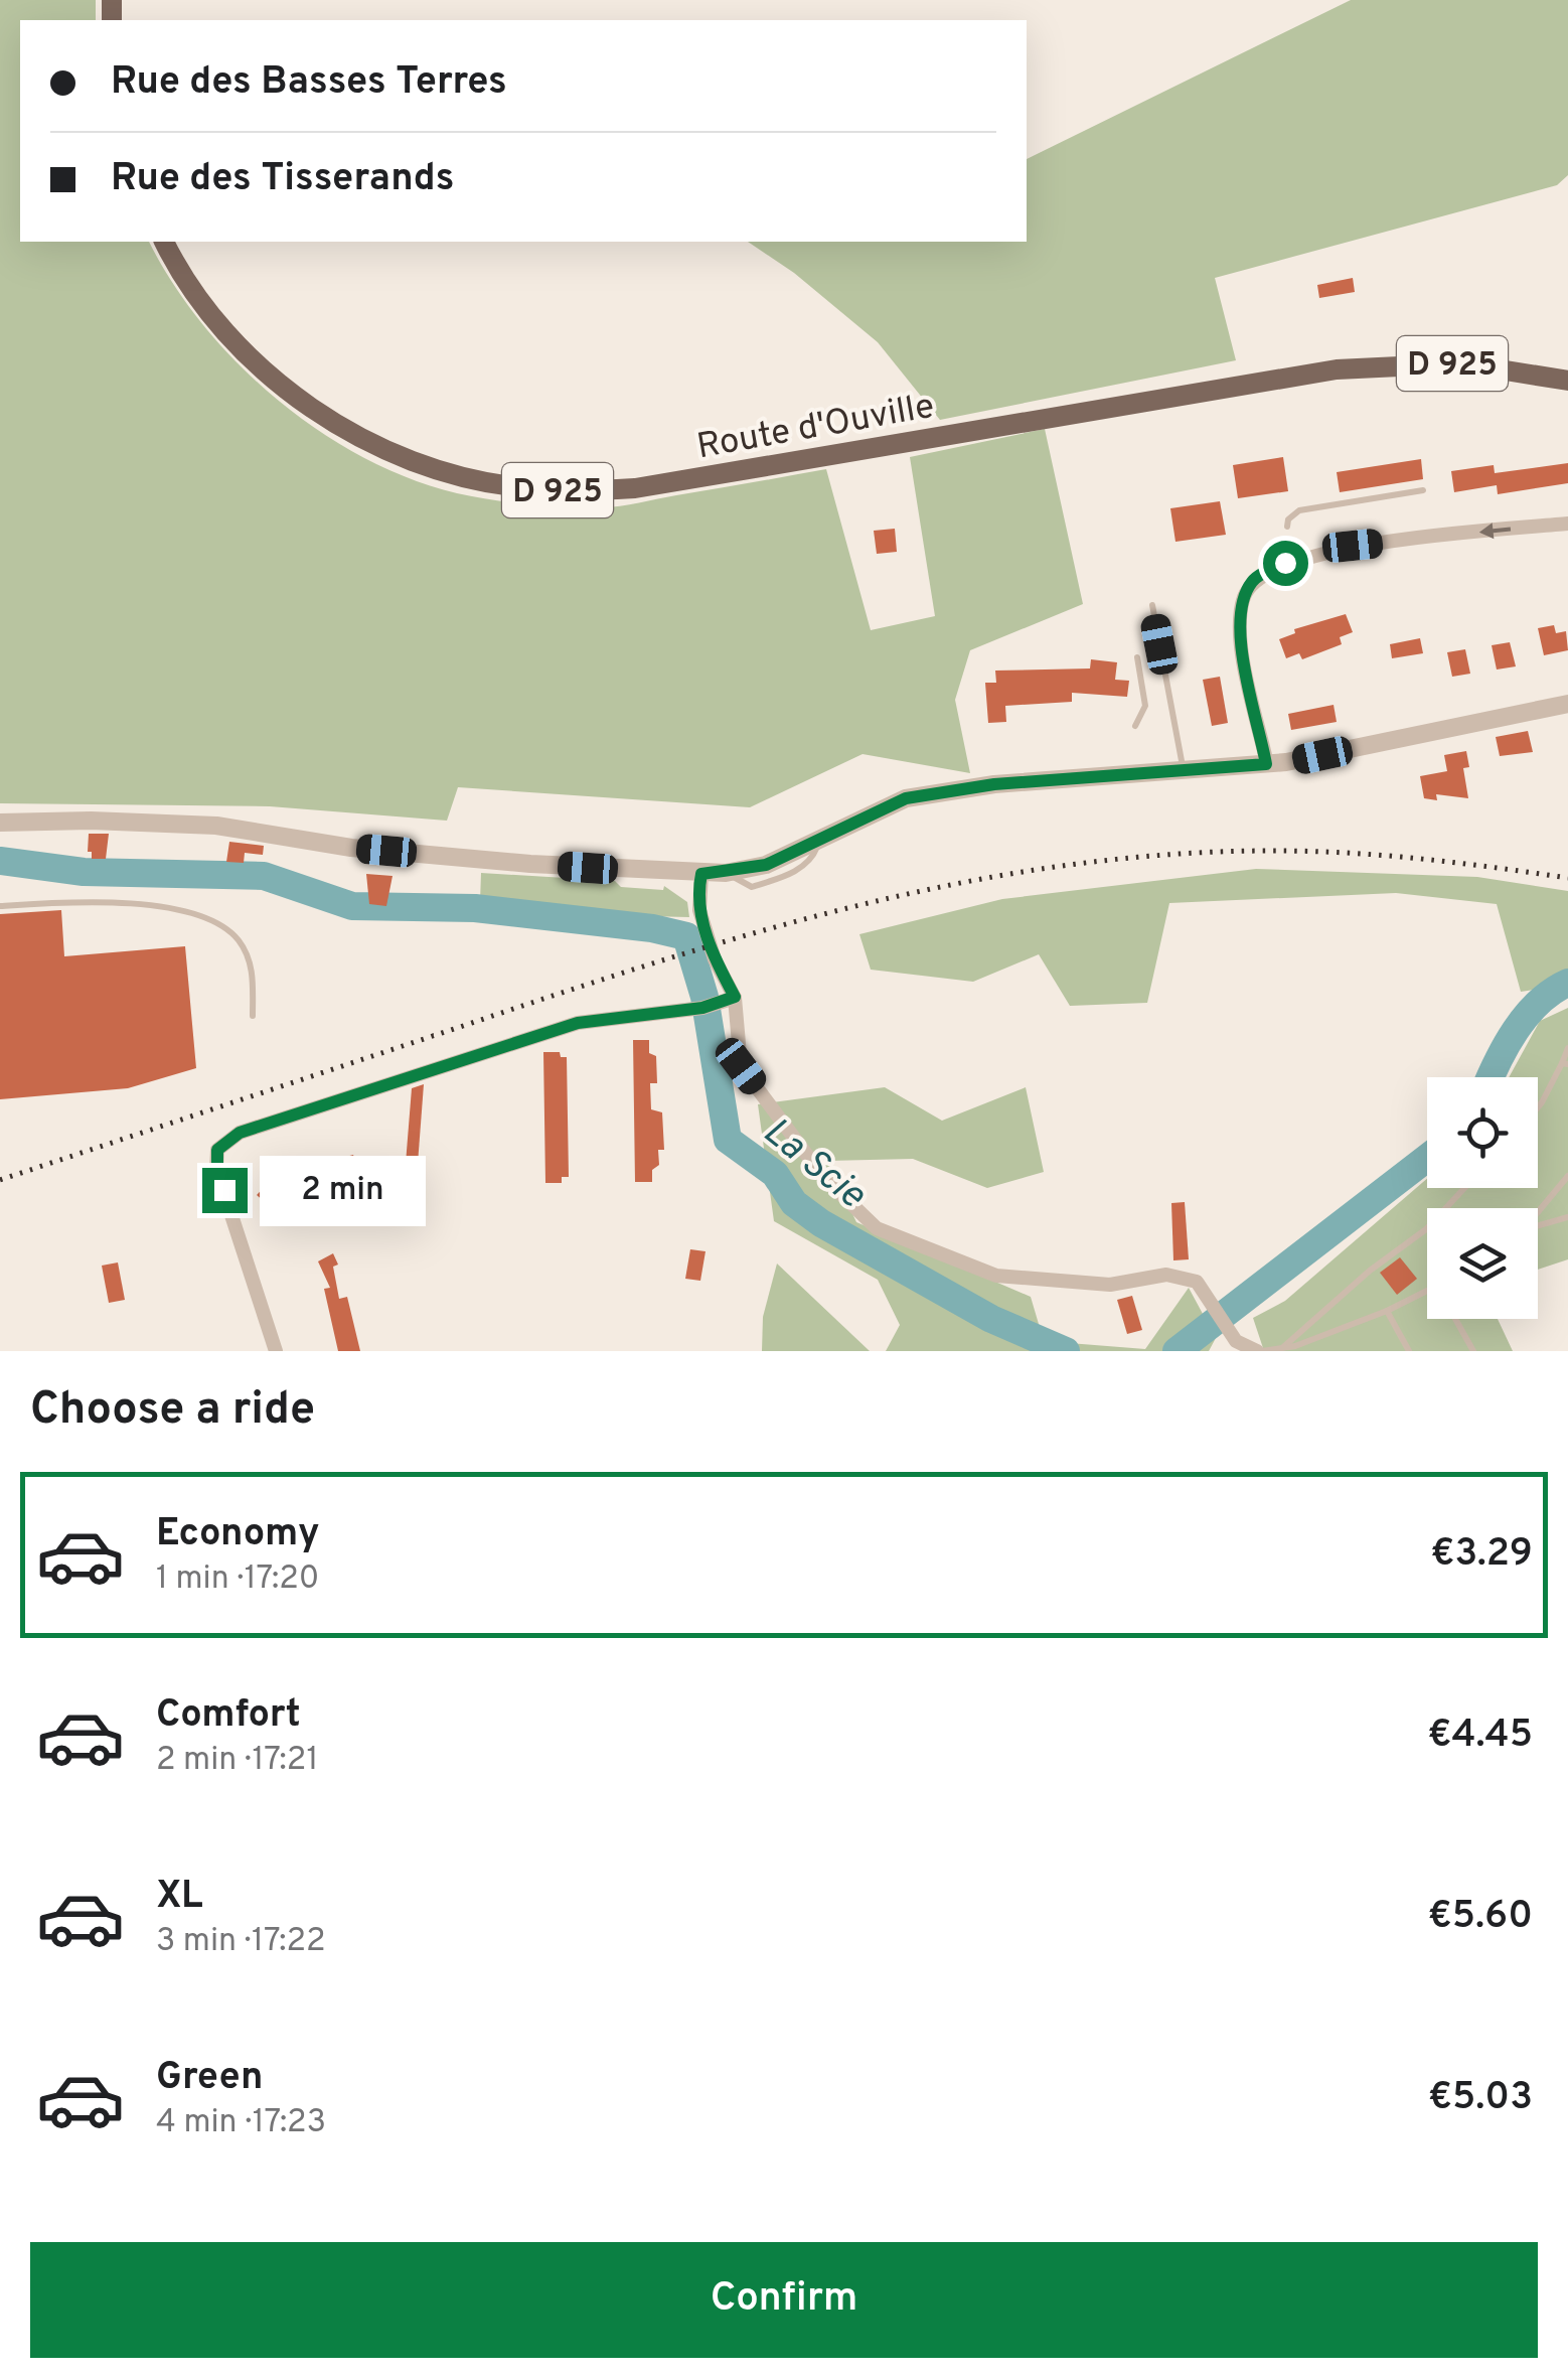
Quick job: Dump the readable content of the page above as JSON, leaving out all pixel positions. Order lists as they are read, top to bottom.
{
  "streets": {
    "main road": ["D 925", "Route d'Ouville"]
  },
  "water": ["La Scie"],
  "page": {
    "banner": ["Rue des Basses Terres", "Rue des Tisserands"],
    "bubble": "2 min",
    "heading": "Choose a ride",
    "list": [
      {
        "name": "Economy",
        "note": "1 min · 17:20",
        "value": "€3.29"
      },
      {
        "name": "Comfort",
        "note": "2 min · 17:21",
        "value": "€4.45"
      },
      {
        "name": "XL",
        "note": "3 min · 17:22",
        "value": "€5.60"
      },
      {
        "name": "Green",
        "note": "4 min · 17:23",
        "value": "€5.03"
      }
    ],
    "buttons": "Confirm"
  }
}
